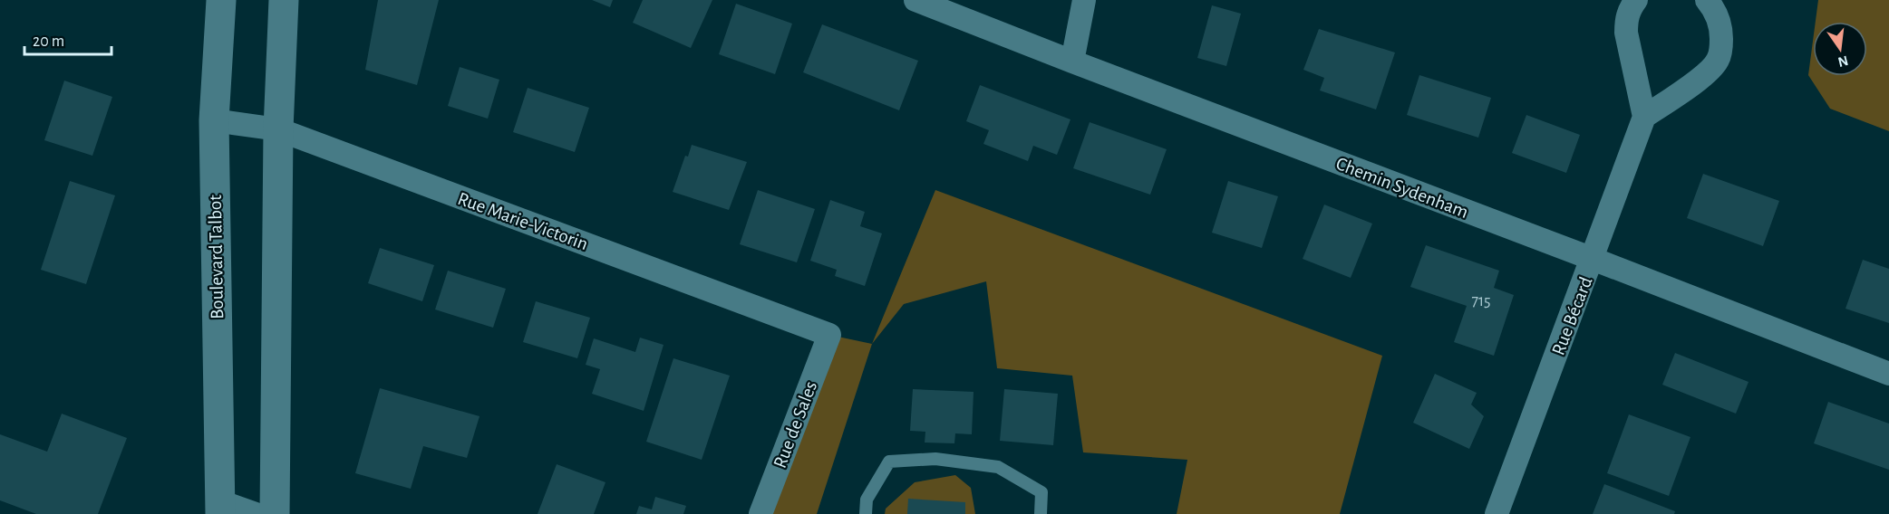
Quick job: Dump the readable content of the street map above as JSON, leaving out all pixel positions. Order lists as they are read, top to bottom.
{
  "streets": {
    "main road": ["Boulevard Talbot"],
    "street": [
      "Chemin Sydenham",
      "Rue Marie-Victorin",
      "Rue Bécard",
      "Rue de Sales"
    ]
  },
  "crossings": [
    ["Chemin Sydenham", "Rue Bécard"],
    ["Rue Marie-Victorin", "Boulevard Talbot"],
    ["Rue Marie-Victorin", "Rue de Sales"]
  ],
  "house_numbers": ["715"],
  "scale_bar": "20 m",
  "north": "bottom"
}
